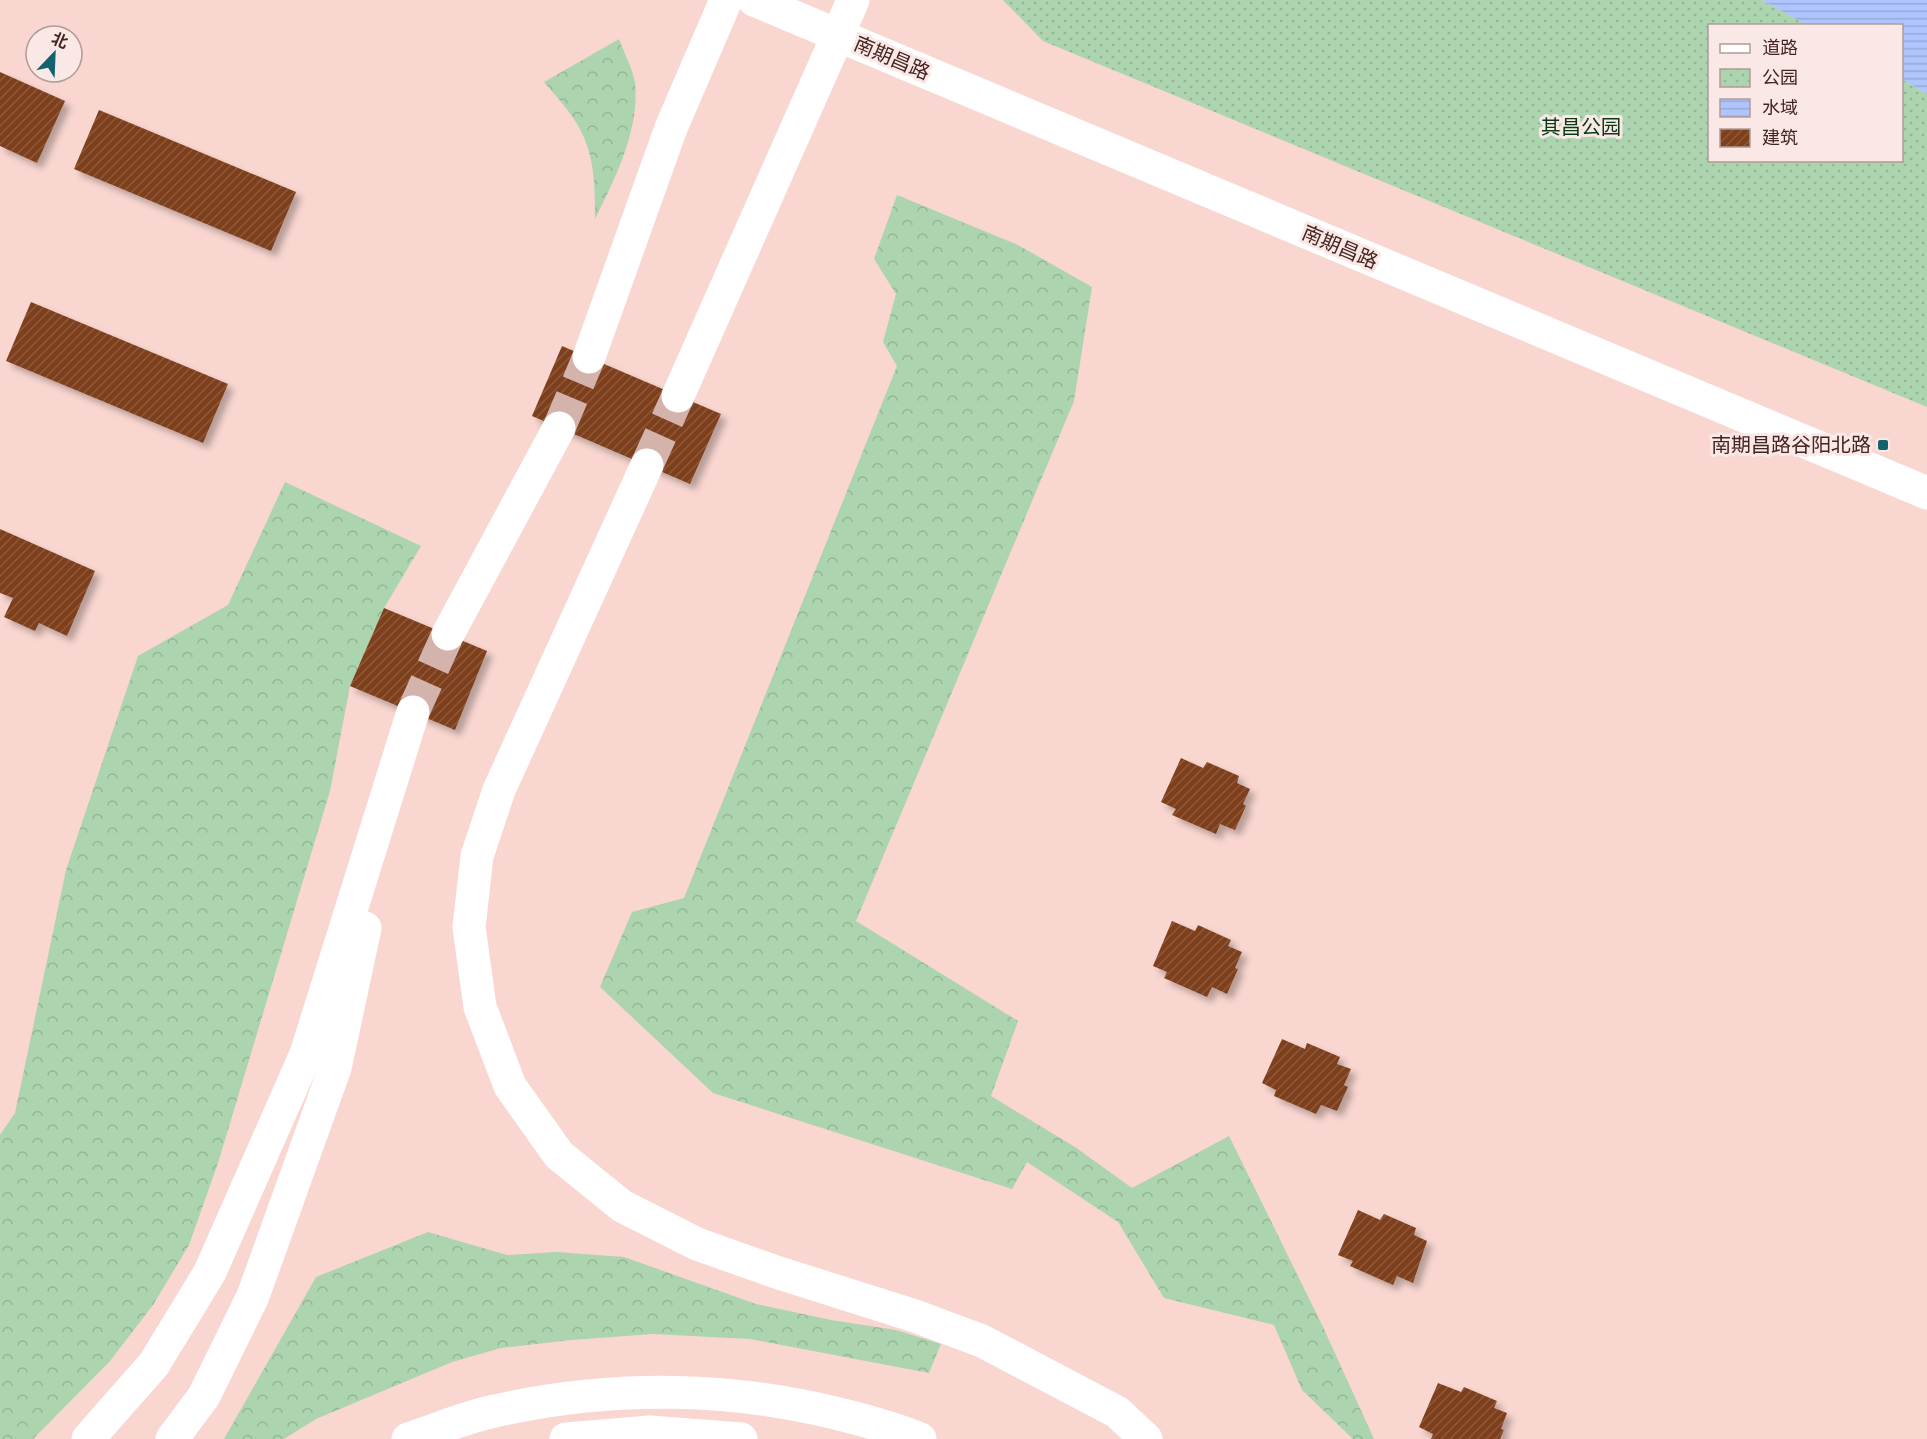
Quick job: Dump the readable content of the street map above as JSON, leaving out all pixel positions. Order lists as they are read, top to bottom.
{
  "streets": {
    "main road": ["南期昌路"]
  },
  "parks": ["其昌公园"],
  "places": {
    "transit": ["南期昌路谷阳北路"]
  },
  "legend": [
    "道路",
    "公园",
    "水域",
    "建筑"
  ],
  "north": "top right"
}
